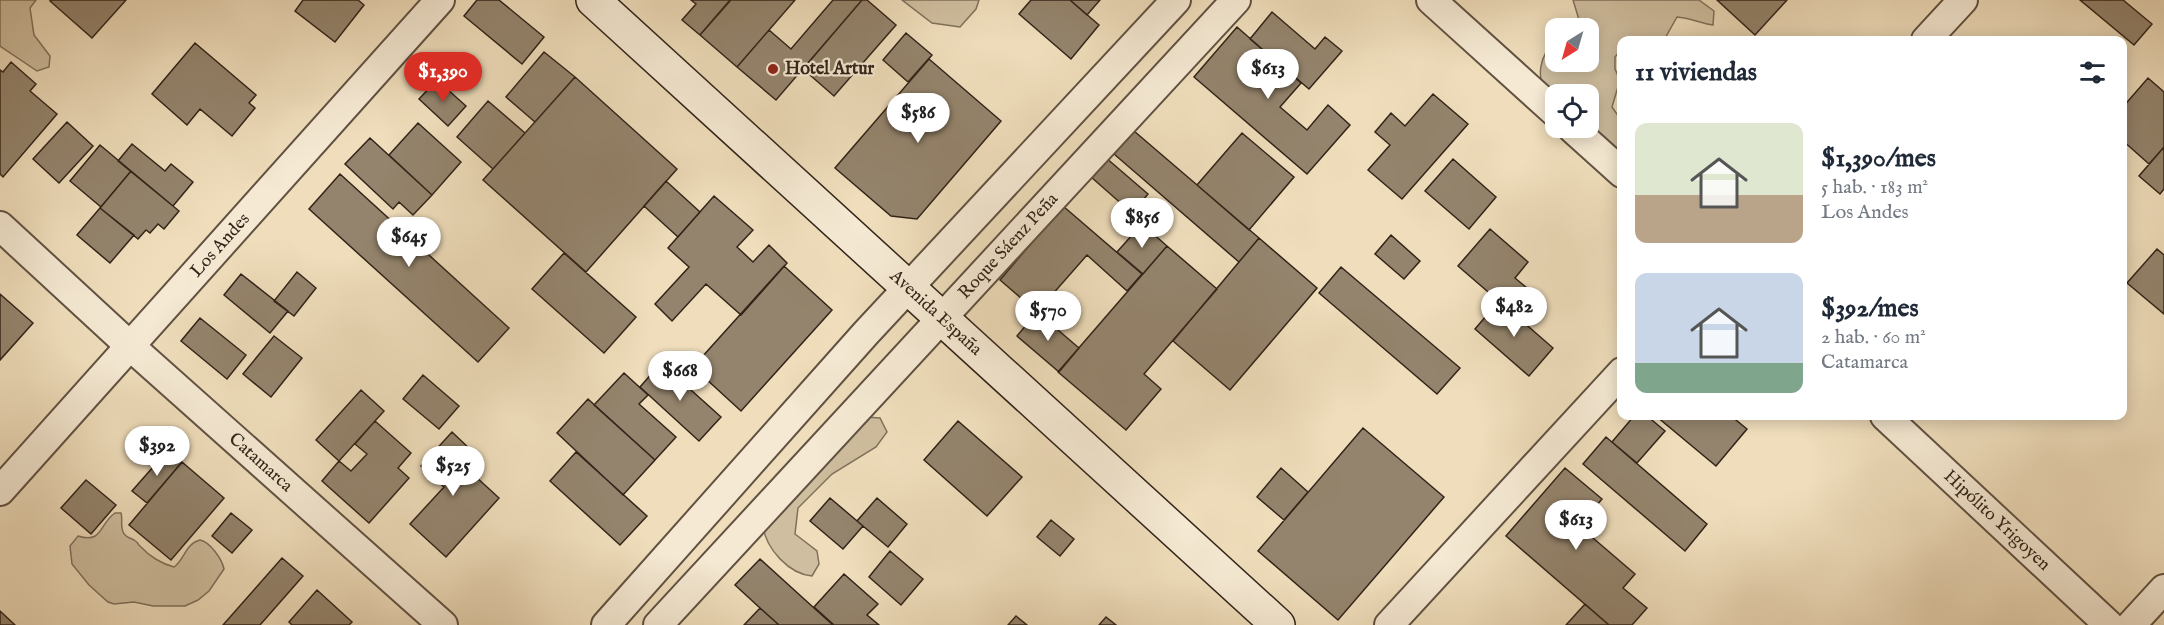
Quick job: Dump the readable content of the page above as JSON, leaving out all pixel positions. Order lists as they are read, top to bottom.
{
  "streets": {
    "main road": ["Avenida España"],
    "street": [
      "Los Andes",
      "Roque Sáenz Peña",
      "Catamarca",
      "Hipólito Yrigoyen"
    ]
  },
  "crossings": [
    ["Los Andes", "Catamarca"],
    ["Roque Sáenz Peña", "Avenida España"]
  ],
  "places": ["Hotel Artur"],
  "north": "bottom left",
  "page": {
    "heading": "11 viviendas",
    "price": [
      "$613",
      "$1,390",
      "$586",
      "$856",
      "$645",
      "$482",
      "$570",
      "$668",
      "$392",
      "$525",
      "$613"
    ],
    "list": [
      {
        "name": "$1,390/mes",
        "note": "5 hab. · 183 m² · Los Andes"
      },
      {
        "name": "$392/mes",
        "note": "2 hab. · 60 m² · Catamarca"
      }
    ]
  }
}
